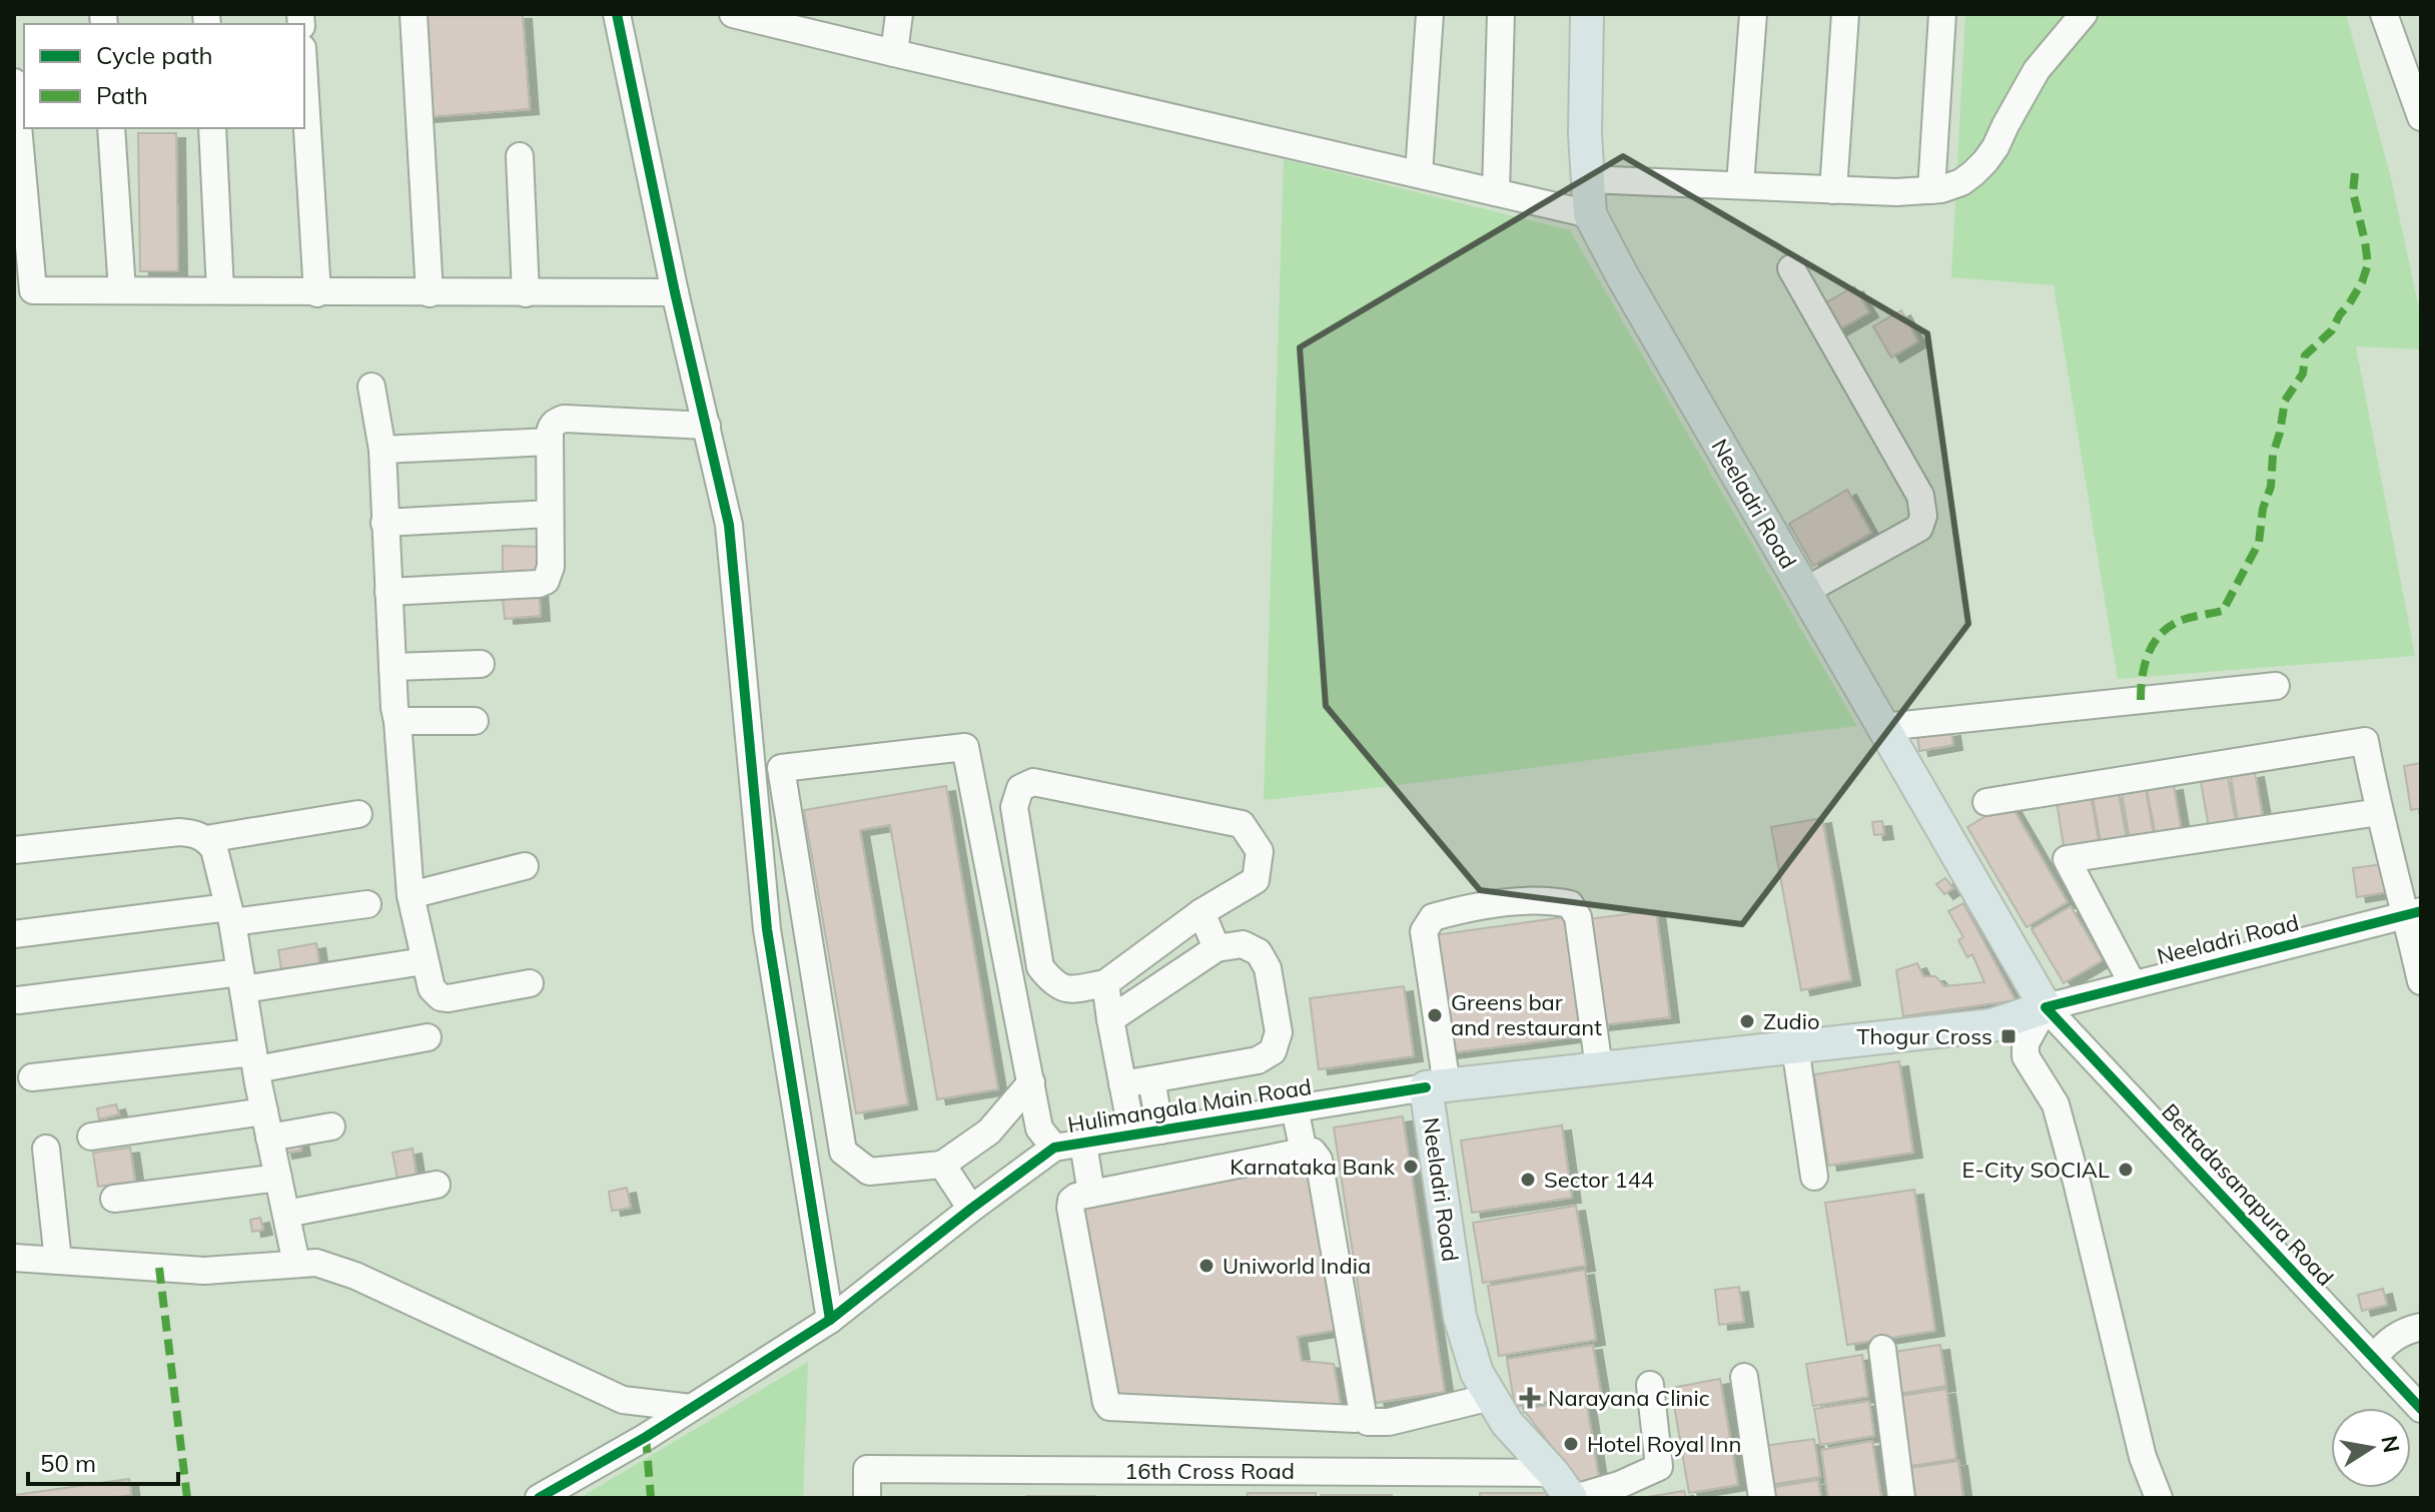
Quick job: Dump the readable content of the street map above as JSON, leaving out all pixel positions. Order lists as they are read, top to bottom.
{
  "streets": {
    "main road": ["Neeladri Road"],
    "street": ["Hulimangala Main Road", "Bettadasanapura Road", "16th Cross Road"]
  },
  "crossings": [
    ["Neeladri Road", "Hulimangala Main Road"],
    ["Neeladri Road", "Bettadasanapura Road"],
    ["Neeladri Road", "16th Cross Road"]
  ],
  "places": {
    "other": [
      "Greens bar and restaurant",
      "Zudio",
      "Karnataka Bank",
      "E-City SOCIAL",
      "Sector 144",
      "Uniworld India",
      "Hotel Royal Inn"
    ],
    "transit": ["Thogur Cross"],
    "health": ["Narayana Clinic"]
  },
  "legend": ["Cycle path", "Path"],
  "scale_bar": "50 m",
  "north": "right"
}
